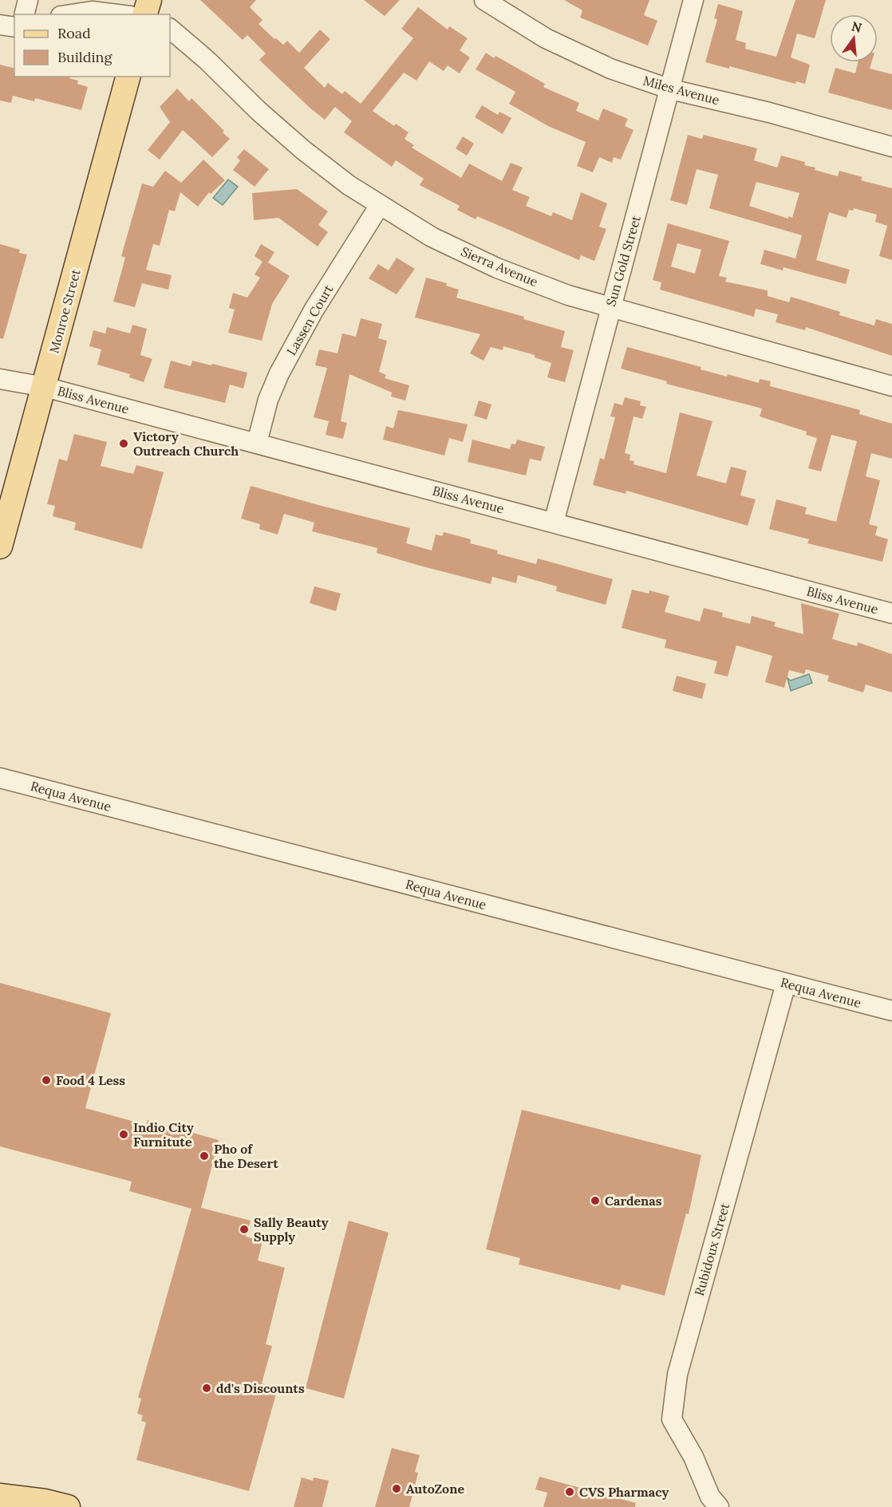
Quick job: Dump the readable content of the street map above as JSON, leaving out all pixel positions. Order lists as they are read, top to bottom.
{
  "streets": {
    "main road": ["Monroe Street"],
    "street": [
      "Miles Avenue",
      "Sun Gold Street",
      "Sierra Avenue",
      "Lassen Court",
      "Bliss Avenue",
      "Requa Avenue",
      "Rubidoux Street"
    ]
  },
  "crossings": [
    ["Miles Avenue", "Sun Gold Street"],
    ["Sun Gold Street", "Sierra Avenue"],
    ["Sun Gold Street", "Bliss Avenue"],
    ["Sierra Avenue", "Lassen Court"],
    ["Monroe Street", "Bliss Avenue"],
    ["Lassen Court", "Bliss Avenue"],
    ["Requa Avenue", "Rubidoux Street"]
  ],
  "places": [
    "Victory Outreach Church",
    "Food 4 Less",
    "Indio City Furnitute",
    "Pho of the Desert",
    "Cardenas",
    "Sally Beauty Supply",
    "dd's Discounts",
    "AutoZone",
    "CVS Pharmacy"
  ],
  "legend": ["Road", "Building"],
  "north": "top"
}
